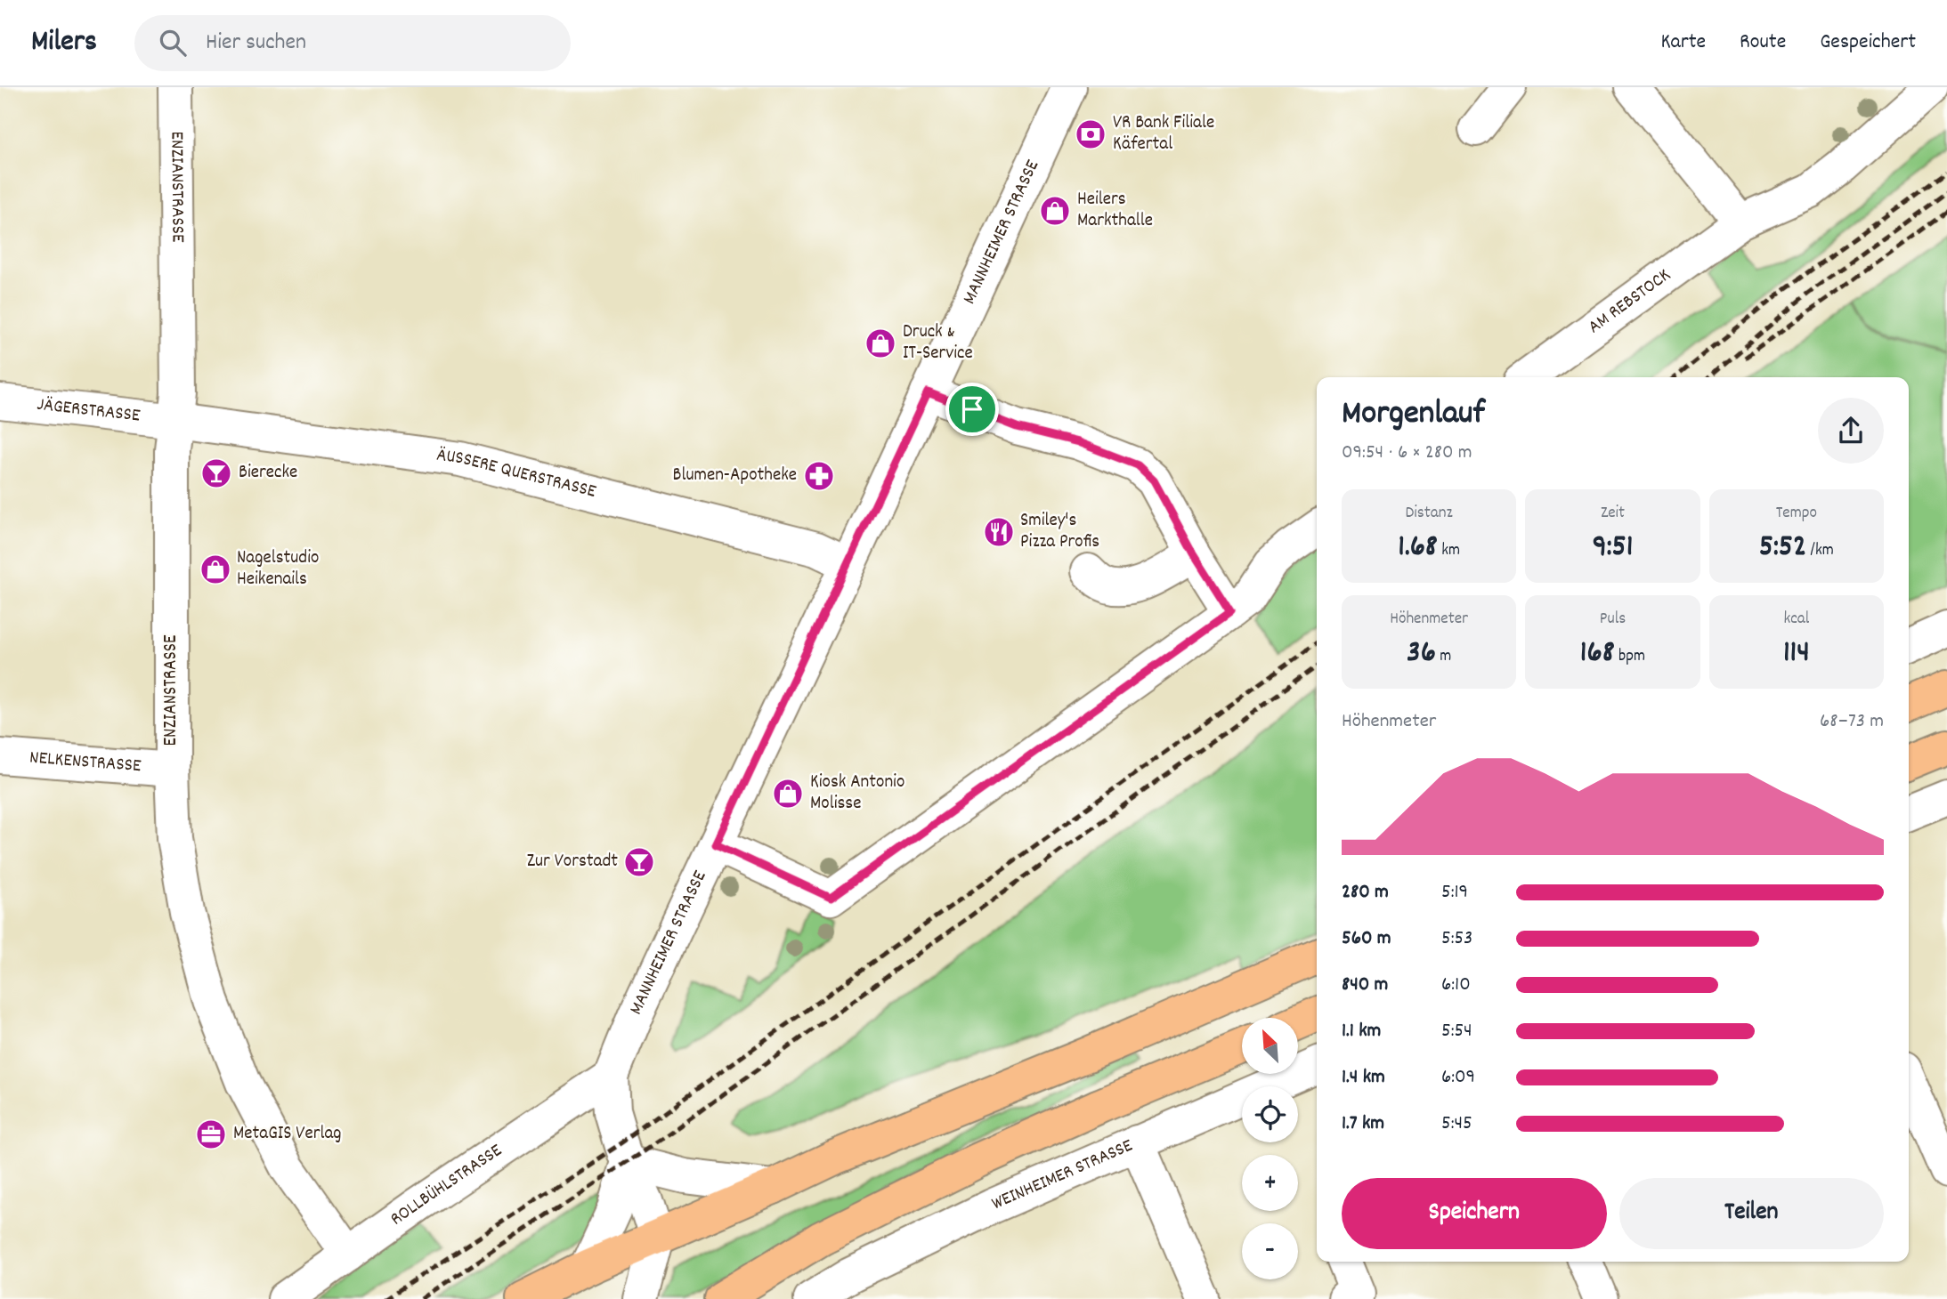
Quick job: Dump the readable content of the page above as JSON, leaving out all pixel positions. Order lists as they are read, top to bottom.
{
  "streets": {
    "street": [
      "ENZIANSTRASSE",
      "MANNHEIMER STRASSE",
      "AM REBSTOCK",
      "JÄGERSTRASSE",
      "ÄUSSERE QUERSTRASSE",
      "NELKENSTRASSE",
      "WEINHEIMER STRASSE",
      "ROLLBÜHLSTRASSE"
    ]
  },
  "crossings": [
    ["ENZIANSTRASSE", "JÄGERSTRASSE"],
    ["ENZIANSTRASSE", "ÄUSSERE QUERSTRASSE"],
    ["ENZIANSTRASSE", "NELKENSTRASSE"],
    ["ENZIANSTRASSE", "ROLLBÜHLSTRASSE"],
    ["MANNHEIMER STRASSE", "ÄUSSERE QUERSTRASSE"],
    ["MANNHEIMER STRASSE", "ROLLBÜHLSTRASSE"],
    ["JÄGERSTRASSE", "ÄUSSERE QUERSTRASSE"]
  ],
  "places": {
    "bank": ["VR Bank Filiale Käfertal"],
    "shop": [
      "Heilers Markthalle",
      "Druck & IT-Service",
      "Nagelstudio Heikenails",
      "Kiosk Antonio Molisse"
    ],
    "bar": ["Bierecke", "Zur Vorstadt"],
    "pharmacy": ["Blumen-Apotheke"],
    "restaurant": ["Smiley's Pizza Profis"],
    "office": ["MetaGIS Verlag"]
  },
  "north": "top left",
  "page": {
    "header": "Milers",
    "search": "Hier suchen",
    "nav": ["Karte", "Route", "Gespeichert"],
    "heading": ["Morgenlauf", "09:54 · 6 × 280 m"],
    "stats": [
      ["Distanz", "1.68 km"],
      ["Zeit", "9:51"],
      ["Tempo", "5:52 /km"],
      ["Höhenmeter", "36 m"],
      ["Puls", "168 bpm"],
      ["kcal", "114"]
    ],
    "chart": ["Höhenmeter", "68–73 m"],
    "list": [
      {
        "name": "280 m",
        "note": "5:19"
      },
      {
        "name": "560 m",
        "note": "5:53"
      },
      {
        "name": "840 m",
        "note": "6:10"
      },
      {
        "name": "1.1 km",
        "note": "5:54"
      },
      {
        "name": "1.4 km",
        "note": "6:09"
      },
      {
        "name": "1.7 km",
        "note": "5:45"
      }
    ],
    "map_buttons": ["+", "−"],
    "buttons": ["Speichern", "Teilen"]
  }
}
